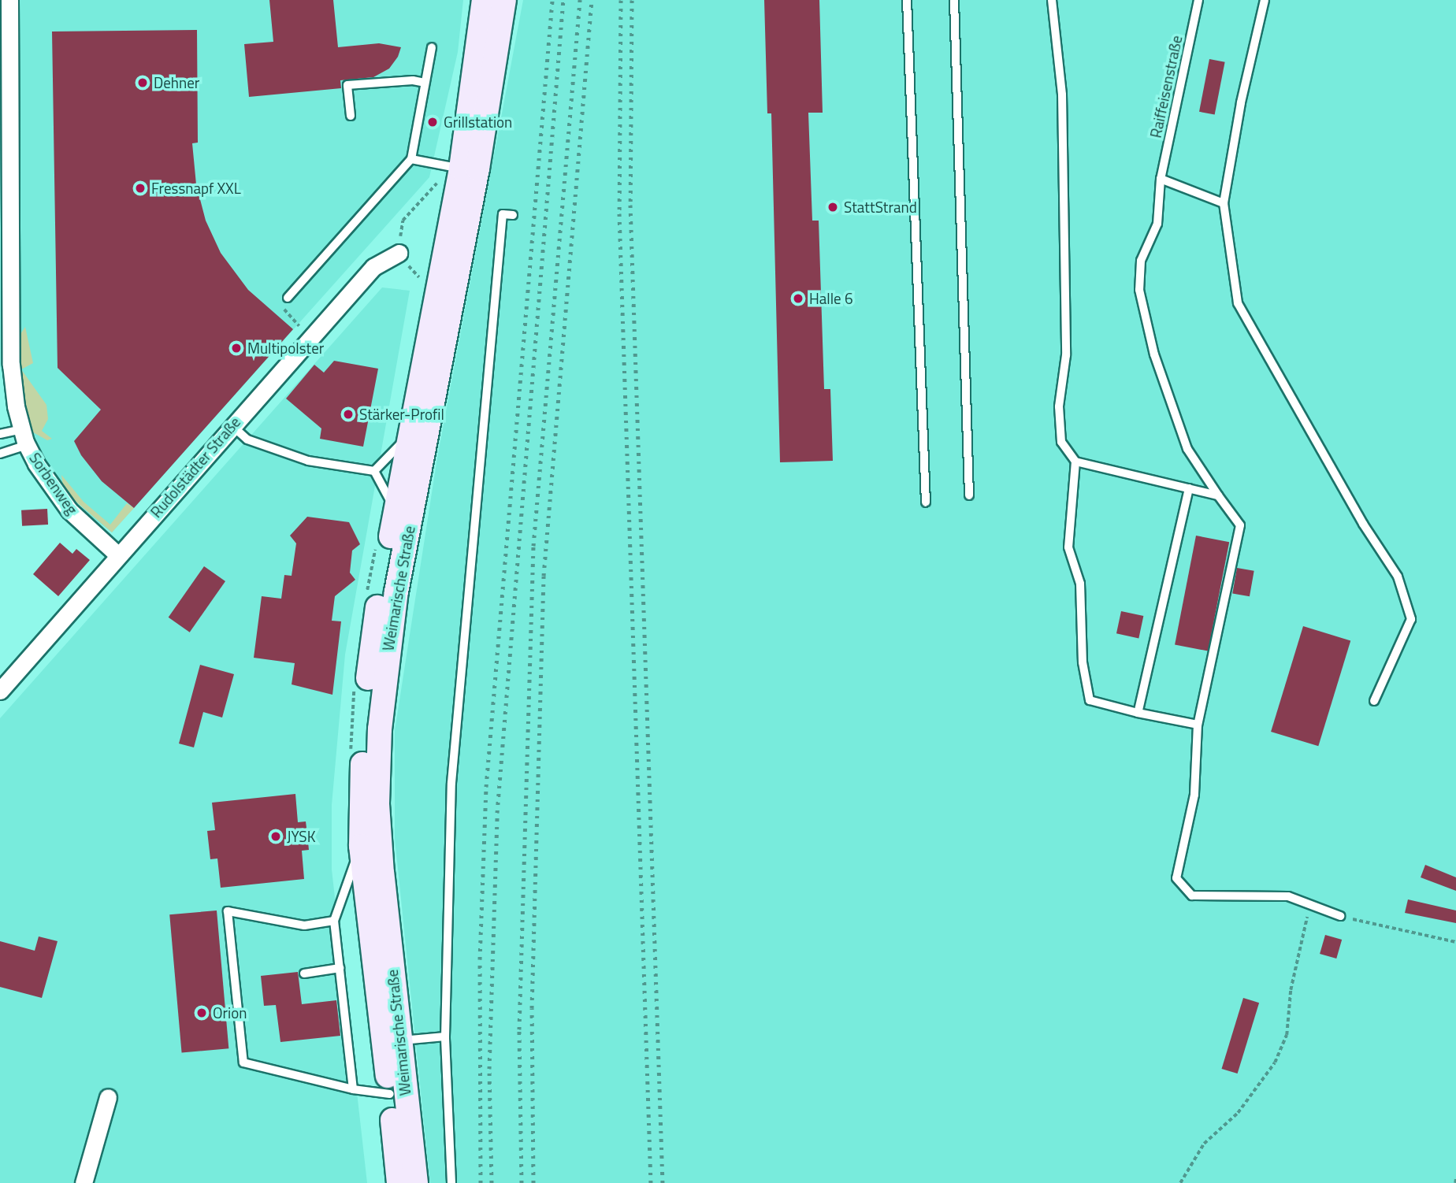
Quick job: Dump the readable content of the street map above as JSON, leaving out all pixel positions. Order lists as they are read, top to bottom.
{
  "streets": {
    "main road": ["Weimarische Straße"],
    "street": ["Rudolstädter Straße", "Sorbenweg"],
    "lane": ["Raiffeisenstraße"]
  },
  "crossings": [
    ["Rudolstädter Straße", "Sorbenweg"]
  ],
  "places": [
    "Dehner",
    "Grillstation",
    "Fressnapf XXL",
    "StattStrand",
    "Halle 6",
    "Multipolster",
    "Stärker-Profil",
    "JYSK",
    "Orion"
  ]
}
